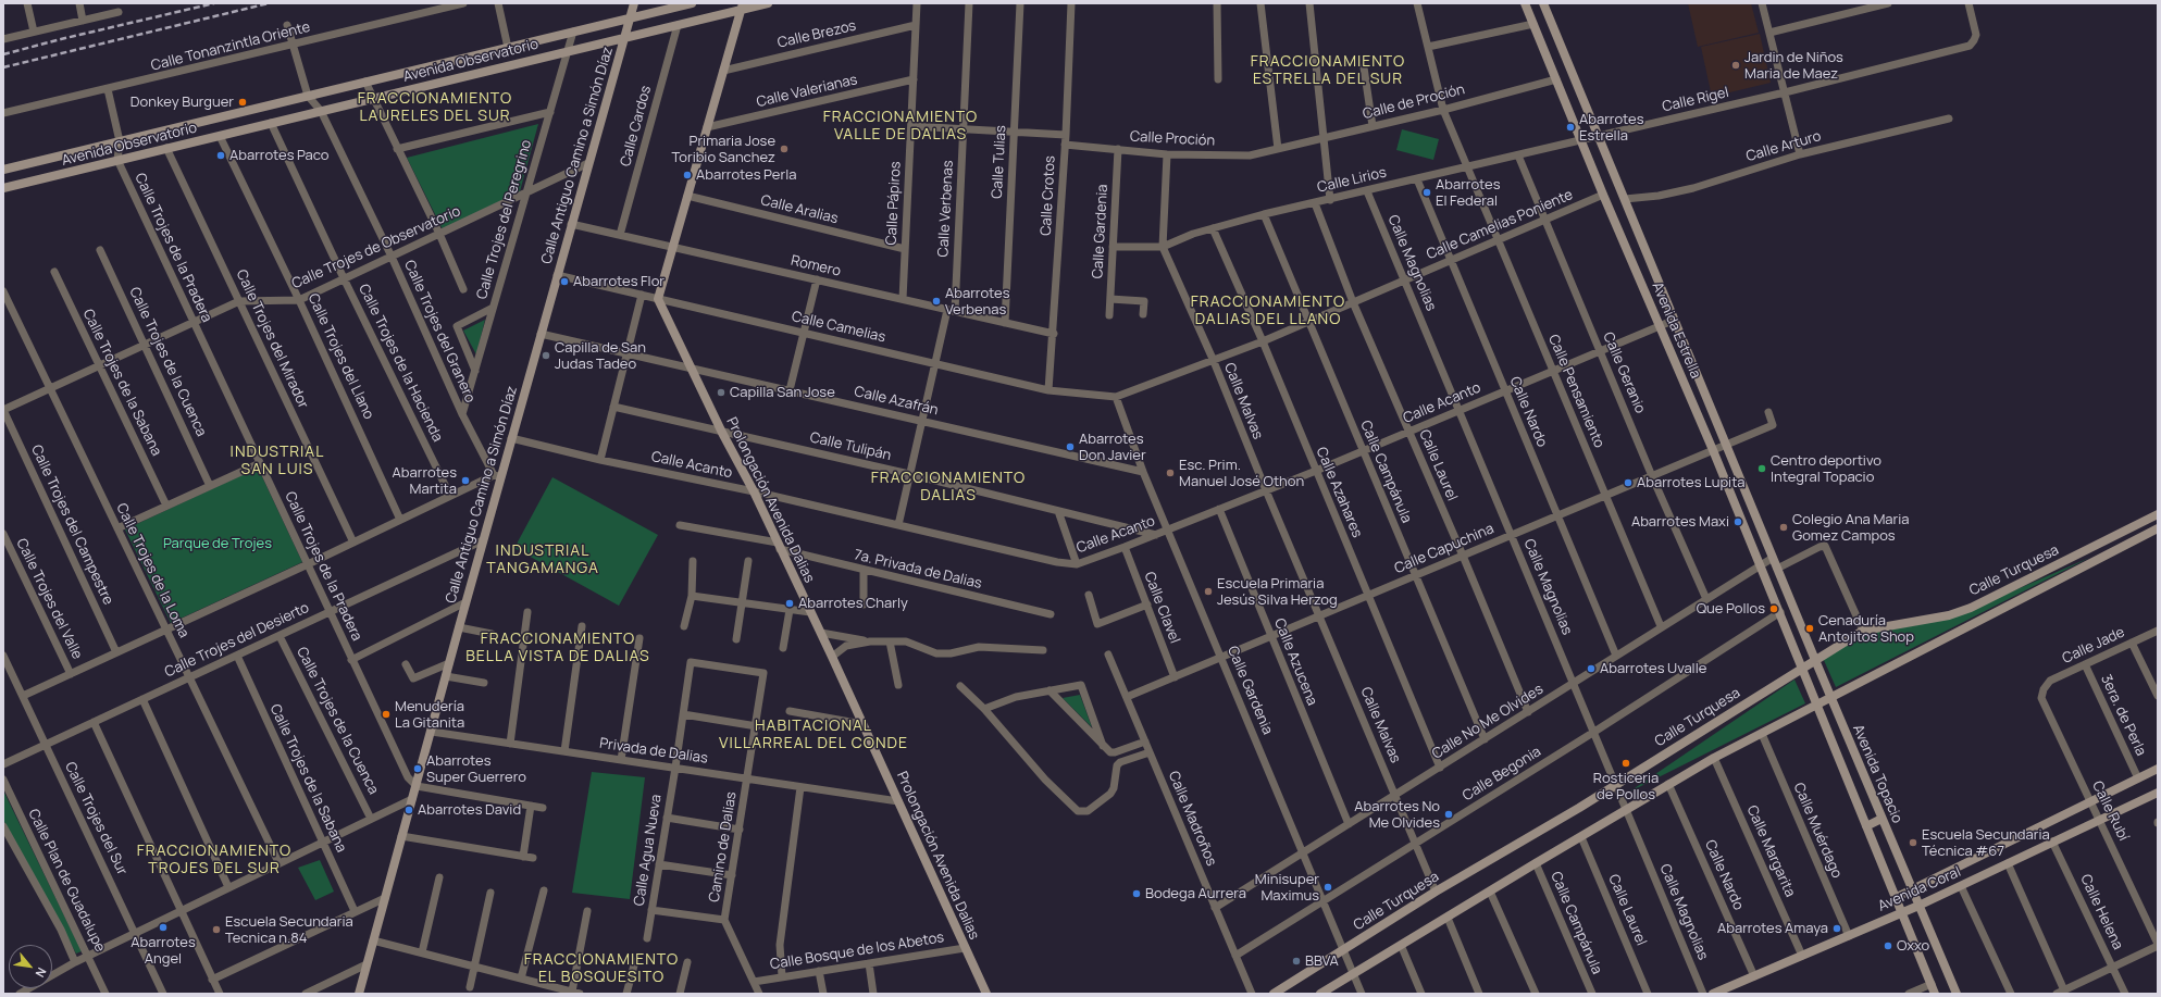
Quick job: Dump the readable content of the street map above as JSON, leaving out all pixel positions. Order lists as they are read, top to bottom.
{
  "streets": {
    "street": [
      "Calle Brezos",
      "Calle Tonanzintla Oriente",
      "Avenida Observatorio",
      "Calle Valerianas",
      "Calle Rigel",
      "Calle de Proción",
      "Calle Cardos",
      "Calle Proción",
      "Calle Arturo",
      "Calle Antiguo Camino a Simón Díaz",
      "Calle Tulias",
      "Calle Lirios",
      "Calle Crotos",
      "Calle Pápiros",
      "Calle Verbenas",
      "Calle Aralias",
      "Calle Trojes del Peregrino",
      "Calle Camelias Poniente",
      "Calle Gardenia",
      "Calle Trojes de la Pradera",
      "Calle Trojes de Observatorio",
      "Calle Magnolias",
      "Romero",
      "Calle Camelias",
      "Avenida Estrella",
      "Calle Trojes del Granero",
      "Calle Trojes del Mirador",
      "Calle Trojes del Llano",
      "Calle Trojes de la Cuenca",
      "Calle Trojes de la Hacienda",
      "Calle Geranio",
      "Calle Trojes de la Sabana",
      "Calle Pensamiento",
      "Calle Azafrán",
      "Calle Malvas",
      "Calle Acanto",
      "Calle Nardo",
      "Calle Tulipán",
      "Calle Laurel",
      "Calle Campánula",
      "Calle Azahares",
      "Prolongación Avenida Dalias",
      "Calle Trojes del Campestre",
      "Calle Capuchina",
      "7a. Privada de Dalias",
      "Calle Trojes de la Loma",
      "Calle Turquesa",
      "Calle Trojes del Valle",
      "Calle Clavel",
      "Calle Trojes del Desierto",
      "Calle Jade",
      "Calle Azucena",
      "3era. de Perla",
      "Calle No Me Olvides",
      "Privada de Dalias",
      "Calle Begonia",
      "Avenida Topacio",
      "Calle Rubí",
      "Calle Trojes del Sur",
      "Calle Madroños",
      "Calle Muérdago",
      "Camino de Dalias",
      "Calle Agua Nueva",
      "Calle Margarita",
      "Calle Plan de Guadalupe",
      "Avenida Coral",
      "Calle Helena",
      "Calle Bosque de los Abetos"
    ]
  },
  "crossings": [
    ["Calle Brezos", "Calle Pápiros"],
    ["Calle Tonanzintla Oriente", "Calle Trojes del Granero"],
    ["Avenida Observatorio", "Calle Cardos"],
    ["Avenida Observatorio", "Calle Antiguo Camino a Simón Díaz"],
    ["Avenida Observatorio", "Calle Trojes del Peregrino"],
    ["Avenida Observatorio", "Calle Trojes de la Pradera"],
    ["Avenida Observatorio", "Calle Trojes del Granero"],
    ["Avenida Observatorio", "Calle Trojes del Mirador"],
    ["Avenida Observatorio", "Calle Trojes del Llano"],
    ["Avenida Observatorio", "Calle Trojes de la Hacienda"],
    ["Calle Valerianas", "Calle Pápiros"],
    ["Calle Rigel", "Calle Lirios"],
    ["Calle Rigel", "Avenida Estrella"],
    ["Calle de Proción", "Calle Proción"],
    ["Calle de Proción", "Avenida Estrella"],
    ["Calle de Proción", "Calle Pensamiento"],
    ["Calle Cardos", "Romero"],
    ["Calle Proción", "Calle Crotos"],
    ["Calle Proción", "Calle Gardenia"],
    ["Calle Proción", "Calle Malvas"],
    ["Calle Arturo", "Avenida Estrella"],
    ["Calle Antiguo Camino a Simón Díaz", "Calle Trojes de la Pradera"],
    ["Calle Antiguo Camino a Simón Díaz", "Calle Trojes de Observatorio"],
    ["Calle Antiguo Camino a Simón Díaz", "Romero"],
    ["Calle Antiguo Camino a Simón Díaz", "Calle Camelias"],
    ["Calle Antiguo Camino a Simón Díaz", "Calle Trojes del Granero"],
    ["Calle Antiguo Camino a Simón Díaz", "Calle Azafrán"],
    ["Calle Antiguo Camino a Simón Díaz", "Calle Acanto"],
    ["Calle Antiguo Camino a Simón Díaz", "Calle Trojes del Desierto"],
    ["Calle Antiguo Camino a Simón Díaz", "Privada de Dalias"],
    ["Calle Tulias", "Romero"],
    ["Calle Lirios", "Calle Gardenia"],
    ["Calle Lirios", "Calle Magnolias"],
    ["Calle Lirios", "Avenida Estrella"],
    ["Calle Lirios", "Calle Geranio"],
    ["Calle Lirios", "Calle Pensamiento"],
    ["Calle Lirios", "Calle Malvas"],
    ["Calle Lirios", "Calle Nardo"],
    ["Calle Lirios", "Calle Laurel"],
    ["Calle Lirios", "Calle Campánula"],
    ["Calle Lirios", "Calle Azahares"],
    ["Calle Crotos", "Romero"],
    ["Calle Crotos", "Calle Camelias"],
    ["Calle Pápiros", "Calle Aralias"],
    ["Calle Pápiros", "Romero"],
    ["Calle Verbenas", "Romero"],
    ["Calle Verbenas", "Calle Camelias"],
    ["Calle Verbenas", "Calle Azafrán"],
    ["Calle Verbenas", "Calle Acanto"],
    ["Calle Verbenas", "Calle Tulipán"],
    ["Calle Trojes del Peregrino", "Calle Trojes de Observatorio"],
    ["Calle Trojes del Peregrino", "Calle Trojes del Granero"],
    ["Calle Camelias Poniente", "Calle Gardenia"],
    ["Calle Camelias Poniente", "Calle Magnolias"],
    ["Calle Camelias Poniente", "Calle Camelias"],
    ["Calle Camelias Poniente", "Avenida Estrella"],
    ["Calle Camelias Poniente", "Calle Geranio"],
    ["Calle Camelias Poniente", "Calle Pensamiento"],
    ["Calle Camelias Poniente", "Calle Malvas"],
    ["Calle Camelias Poniente", "Calle Nardo"],
    ["Calle Camelias Poniente", "Calle Laurel"],
    ["Calle Camelias Poniente", "Calle Campánula"],
    ["Calle Camelias Poniente", "Calle Azahares"],
    ["Calle Gardenia", "Calle Camelias"],
    ["Calle Gardenia", "Calle Azafrán"],
    ["Calle Gardenia", "Calle Acanto"],
    ["Calle Gardenia", "Calle Capuchina"],
    ["Calle Gardenia", "Calle Turquesa"],
    ["Calle Gardenia", "Calle No Me Olvides"],
    ["Calle Gardenia", "Calle Begonia"],
    ["Calle Trojes de la Pradera", "Calle Trojes de Observatorio"],
    ["Calle Trojes de la Pradera", "Calle Trojes del Desierto"],
    ["Calle Trojes de Observatorio", "Calle Trojes del Granero"],
    ["Calle Trojes de Observatorio", "Calle Trojes del Mirador"],
    ["Calle Trojes de Observatorio", "Calle Trojes del Llano"],
    ["Calle Trojes de Observatorio", "Calle Trojes de la Cuenca"],
    ["Calle Trojes de Observatorio", "Calle Trojes de la Hacienda"],
    ["Calle Trojes de Observatorio", "Calle Trojes de la Sabana"],
    ["Calle Trojes de Observatorio", "Calle Trojes del Campestre"],
    ["Calle Trojes de Observatorio", "Calle Trojes de la Loma"],
    ["Calle Magnolias", "Calle Acanto"],
    ["Calle Magnolias", "Calle Capuchina"],
    ["Calle Magnolias", "Calle Turquesa"],
    ["Calle Magnolias", "Calle No Me Olvides"],
    ["Calle Magnolias", "Calle Begonia"],
    ["Calle Camelias", "Prolongación Avenida Dalias"],
    ["Avenida Estrella", "Calle Acanto"],
    ["Avenida Estrella", "Calle Capuchina"],
    ["Avenida Estrella", "Calle Turquesa"],
    ["Avenida Estrella", "Calle No Me Olvides"],
    ["Avenida Estrella", "Calle Begonia"],
    ["Avenida Estrella", "Avenida Topacio"],
    ["Calle Trojes de la Cuenca", "Calle Trojes del Desierto"],
    ["Calle Geranio", "Calle Acanto"],
    ["Calle Geranio", "Calle Capuchina"],
    ["Calle Geranio", "Calle No Me Olvides"],
    ["Calle Trojes de la Sabana", "Calle Trojes del Desierto"],
    ["Calle Pensamiento", "Calle Acanto"],
    ["Calle Pensamiento", "Calle Capuchina"],
    ["Calle Pensamiento", "Calle No Me Olvides"],
    ["Calle Azafrán", "Prolongación Avenida Dalias"],
    ["Calle Malvas", "Calle Acanto"],
    ["Calle Malvas", "Calle Capuchina"],
    ["Calle Malvas", "Calle Turquesa"],
    ["Calle Malvas", "Calle No Me Olvides"],
    ["Calle Malvas", "Calle Begonia"],
    ["Calle Acanto", "Calle Nardo"],
    ["Calle Acanto", "Calle Tulipán"],
    ["Calle Acanto", "Calle Laurel"],
    ["Calle Acanto", "Calle Campánula"],
    ["Calle Acanto", "Calle Azahares"],
    ["Calle Acanto", "Prolongación Avenida Dalias"],
    ["Calle Acanto", "Calle Clavel"],
    ["Calle Acanto", "Calle Azucena"],
    ["Calle Nardo", "Calle Capuchina"],
    ["Calle Nardo", "Calle Turquesa"],
    ["Calle Nardo", "Calle No Me Olvides"],
    ["Calle Nardo", "Avenida Coral"],
    ["Calle Tulipán", "Prolongación Avenida Dalias"],
    ["Calle Laurel", "Calle Capuchina"],
    ["Calle Laurel", "Calle Turquesa"],
    ["Calle Laurel", "Calle No Me Olvides"],
    ["Calle Campánula", "Calle Capuchina"],
    ["Calle Campánula", "Calle Turquesa"],
    ["Calle Campánula", "Calle No Me Olvides"],
    ["Calle Azahares", "Calle Capuchina"],
    ["Calle Azahares", "Calle No Me Olvides"],
    ["Prolongación Avenida Dalias", "7a. Privada de Dalias"],
    ["Prolongación Avenida Dalias", "Privada de Dalias"],
    ["Prolongación Avenida Dalias", "Calle Bosque de los Abetos"],
    ["Calle Capuchina", "Calle Clavel"],
    ["Calle Capuchina", "Calle Azucena"],
    ["Calle Capuchina", "Calle Madroños"],
    ["Calle Trojes de la Loma", "Calle Trojes del Desierto"],
    ["Calle Turquesa", "Avenida Topacio"],
    ["Calle Turquesa", "Calle Muérdago"],
    ["Calle Turquesa", "Calle Margarita"],
    ["Calle Trojes del Desierto", "Calle Trojes del Sur"],
    ["Calle Jade", "3era. de Perla"],
    ["Calle Jade", "Calle Rubí"],
    ["Calle Azucena", "Calle No Me Olvides"],
    ["3era. de Perla", "Avenida Coral"],
    ["Calle No Me Olvides", "Calle Madroños"],
    ["Privada de Dalias", "Camino de Dalias"],
    ["Privada de Dalias", "Calle Agua Nueva"],
    ["Calle Begonia", "Calle Madroños"],
    ["Avenida Topacio", "Avenida Coral"],
    ["Calle Rubí", "Avenida Coral"],
    ["Calle Muérdago", "Avenida Coral"],
    ["Camino de Dalias", "Calle Agua Nueva"],
    ["Calle Margarita", "Avenida Coral"],
    ["Avenida Coral", "Calle Helena"]
  ],
  "districts": [
    "FRACCIONAMIENTO ESTRELLA DEL SUR",
    "FRACCIONAMIENTO LAURELES DEL SUR",
    "FRACCIONAMIENTO VALLE DE DALIAS",
    "FRACCIONAMIENTO DALIAS DEL LLANO",
    "INDUSTRIAL SAN LUIS",
    "FRACCIONAMIENTO DALIAS",
    "INDUSTRIAL TANGAMANGA",
    "FRACCIONAMIENTO BELLA VISTA DE DALIAS",
    "HABITACIONAL VILLARREAL DEL CONDE",
    "FRACCIONAMIENTO TROJES DEL SUR",
    "FRACCIONAMIENTO EL BOSQUESITO"
  ],
  "parks": ["Parque de Trojes"],
  "places": [
    "Jardin de Niños Maria de Maez",
    "Donkey Burguer",
    "Abarrotes Estrella",
    "Primaria Jose Toribio Sanchez",
    "Abarrotes Paco",
    "Abarrotes Perla",
    "Abarrotes El Federal",
    "Abarrotes Flor",
    "Abarrotes Verbenas",
    "Capilla de San Judas Tadeo",
    "Capilla San Jose",
    "Abarrotes Don Javier",
    "Centro deportivo Integral Topacio",
    "Esc. Prim. Manuel José Othon",
    "Abarrotes Martita",
    "Abarrotes Lupita",
    "Abarrotes Maxi",
    "Colegio Ana Maria Gomez Campos",
    "Escuela Primaria Jesús Silva Herzog",
    "Abarrotes Charly",
    "Que Pollos",
    "Cenaduría Antojitos Shop",
    "Abarrotes Uvalle",
    "Menudería La Gitanita",
    "Rosticeria de Pollos",
    "Abarrotes Super Guerrero",
    "Abarrotes David",
    "Abarrotes No Me Olvides",
    "Escuela Secundaria Técnica #67",
    "Minisuper Maximus",
    "Bodega Aurrera",
    "Abarrotes Angel",
    "Abarrotes Amaya",
    "Escuela Secundaria Tecnica n.84",
    "Oxxo",
    "BBVA"
  ],
  "north": "bottom right"
}
